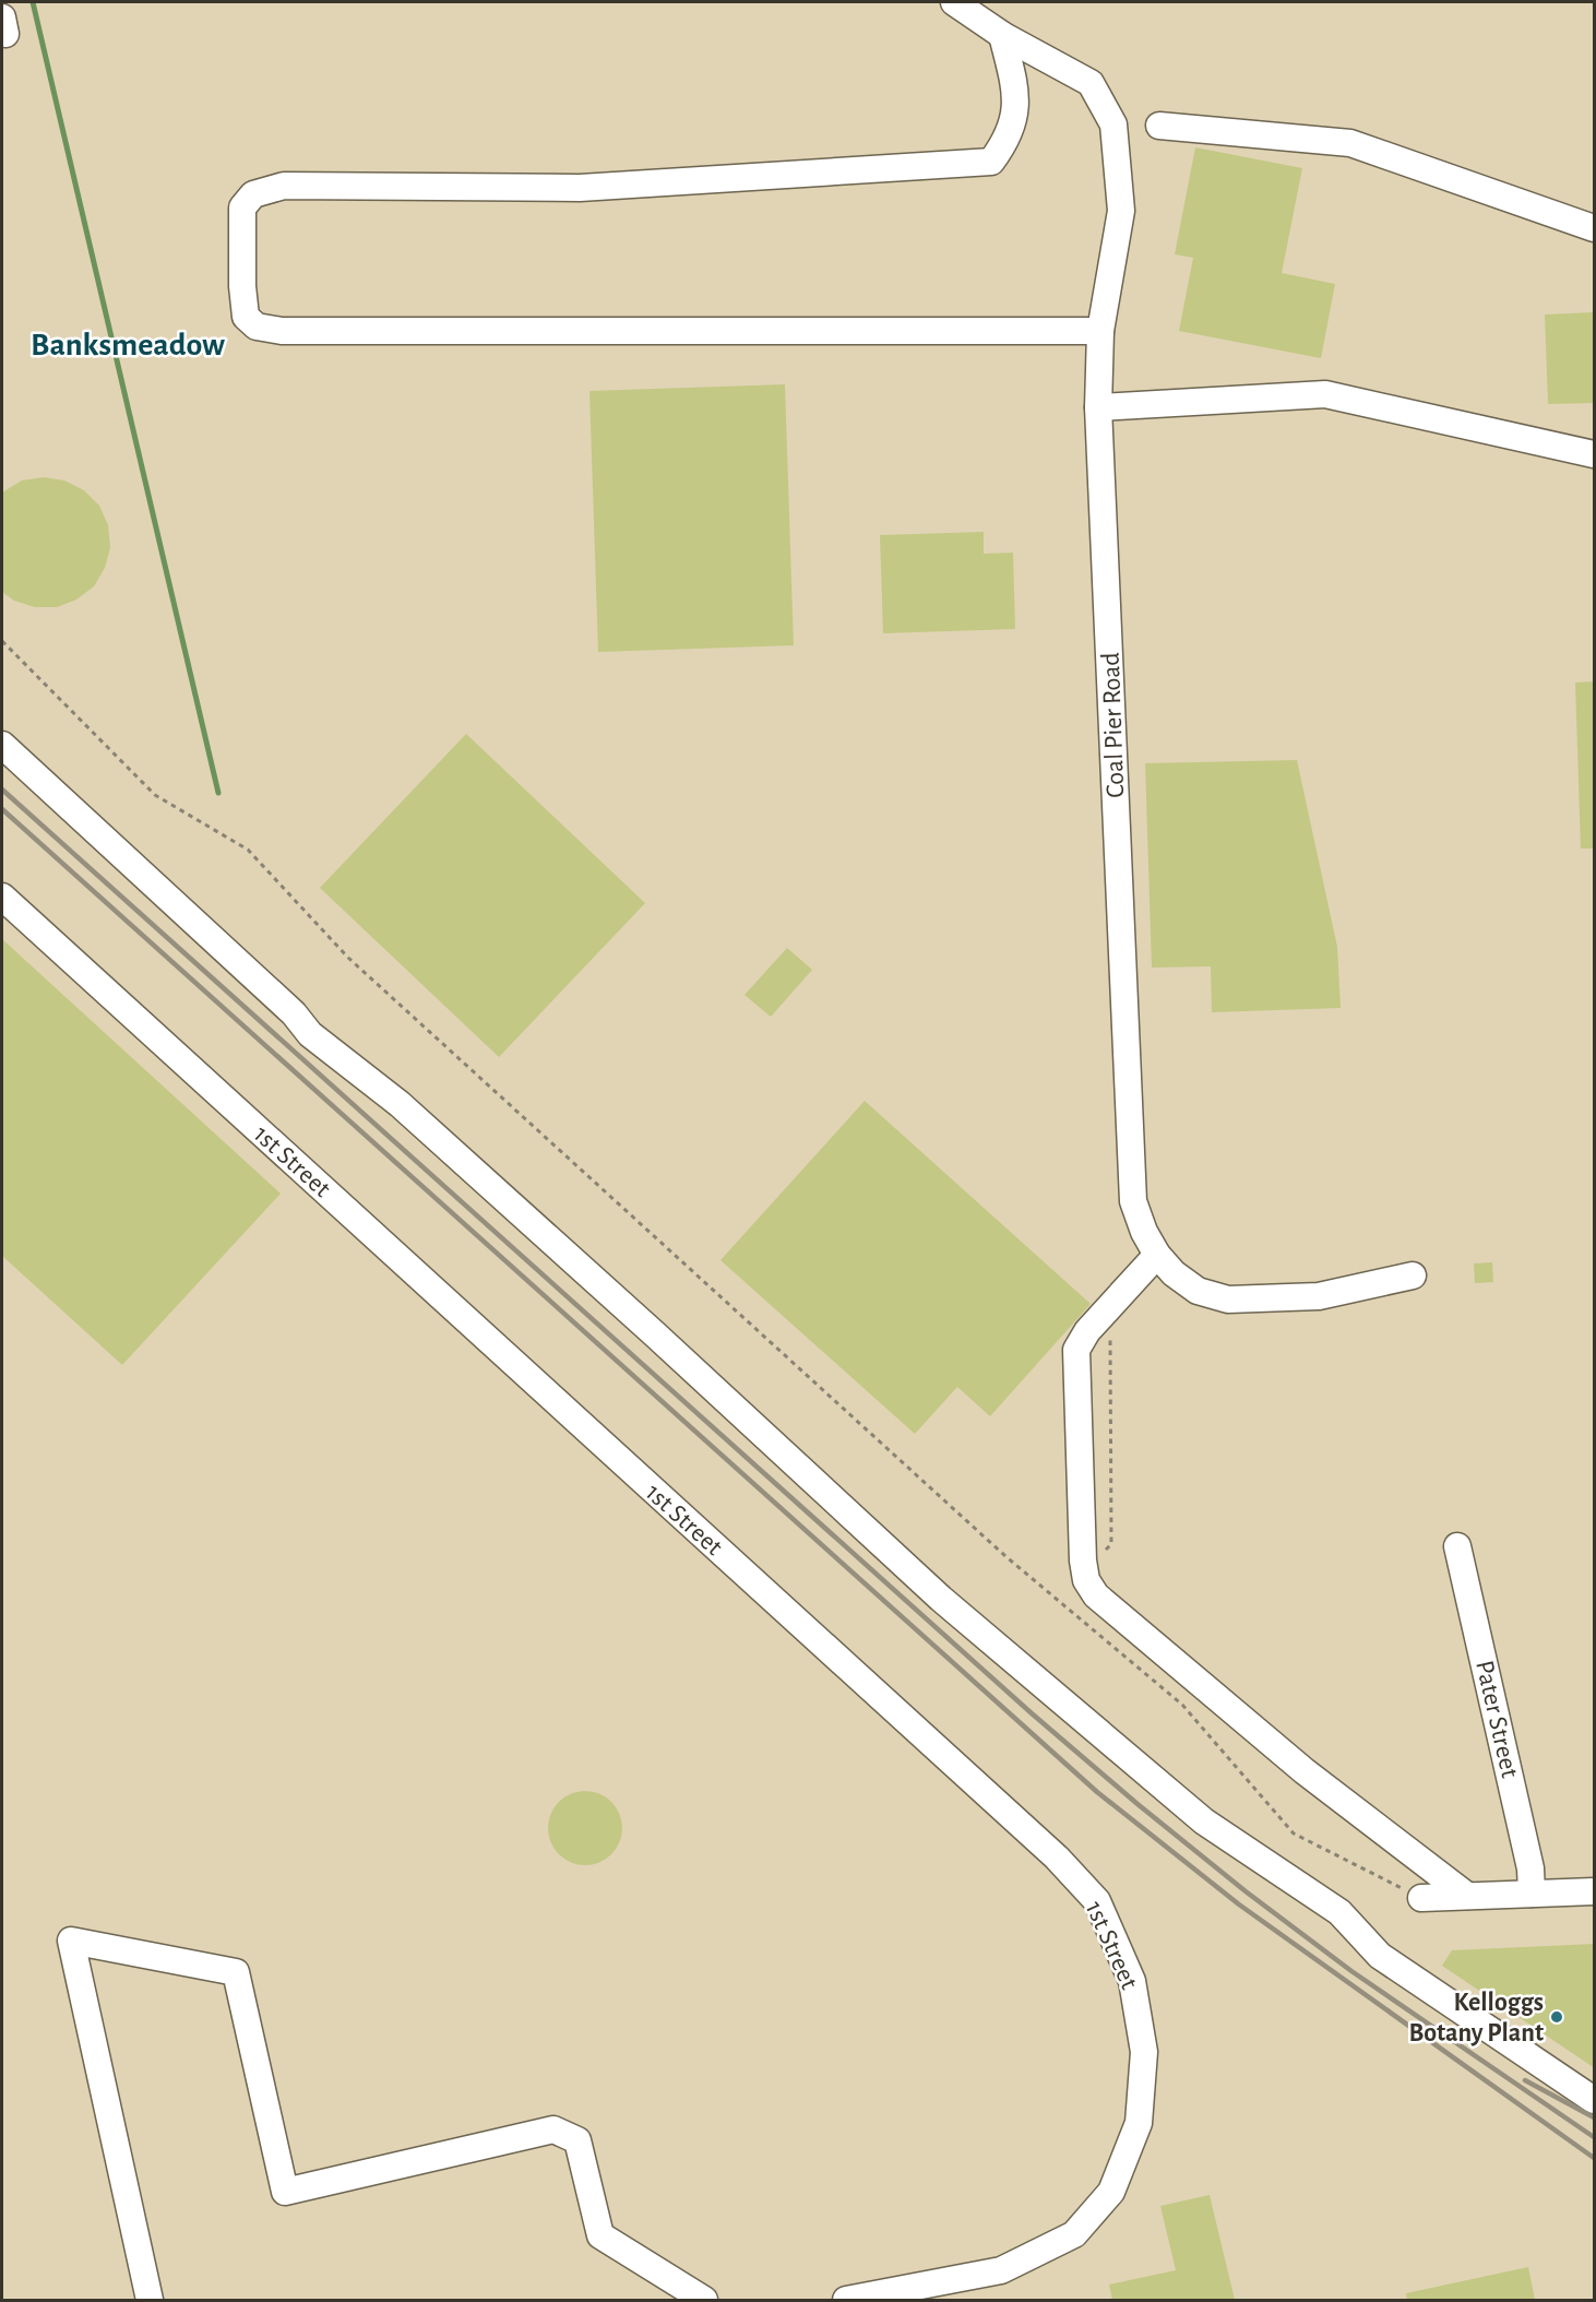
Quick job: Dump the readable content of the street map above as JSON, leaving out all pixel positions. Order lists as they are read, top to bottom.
{
  "streets": {
    "street": ["Coal Pier Road", "1st Street", "Pater Street"]
  },
  "districts": ["Banksmeadow"],
  "places": ["Kelloggs Botany Plant"]
}
